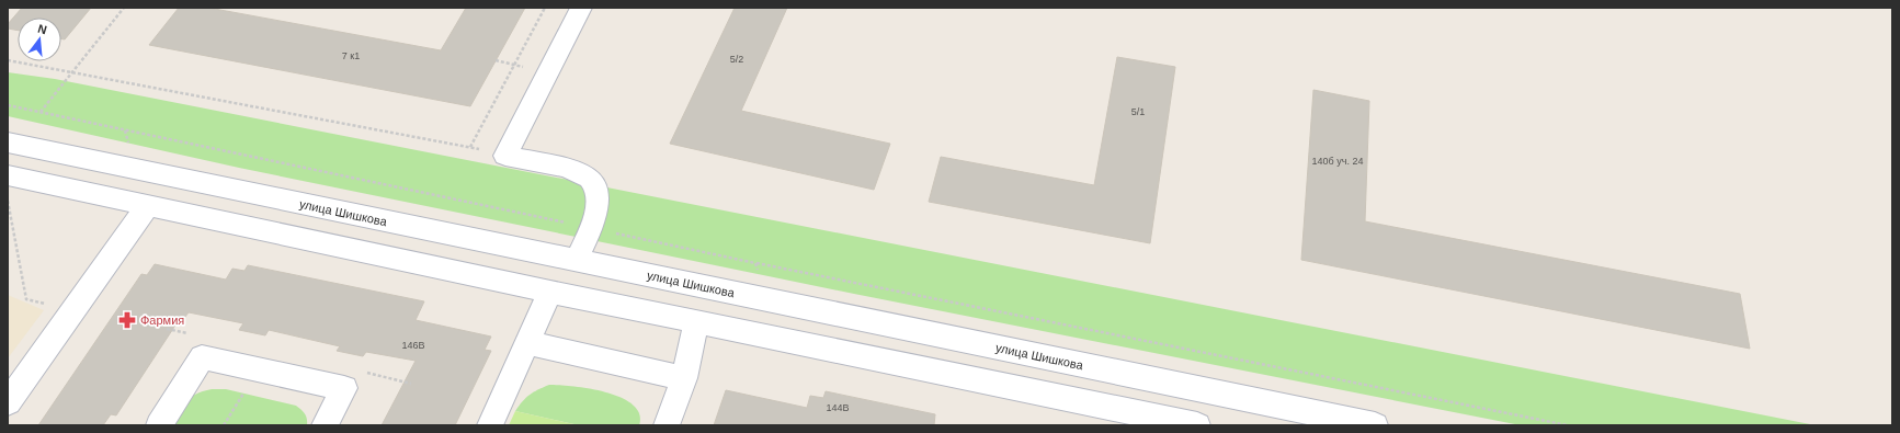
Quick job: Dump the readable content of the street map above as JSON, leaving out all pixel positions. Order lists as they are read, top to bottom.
{
  "streets": {
    "street": ["улица Шишкова"]
  },
  "places": {
    "pharmacy": ["Фармия"]
  },
  "house_numbers": [
    "7 к1",
    "5/2",
    "5/1",
    "140б уч. 24",
    "146В",
    "144В"
  ],
  "north": "top"
}
